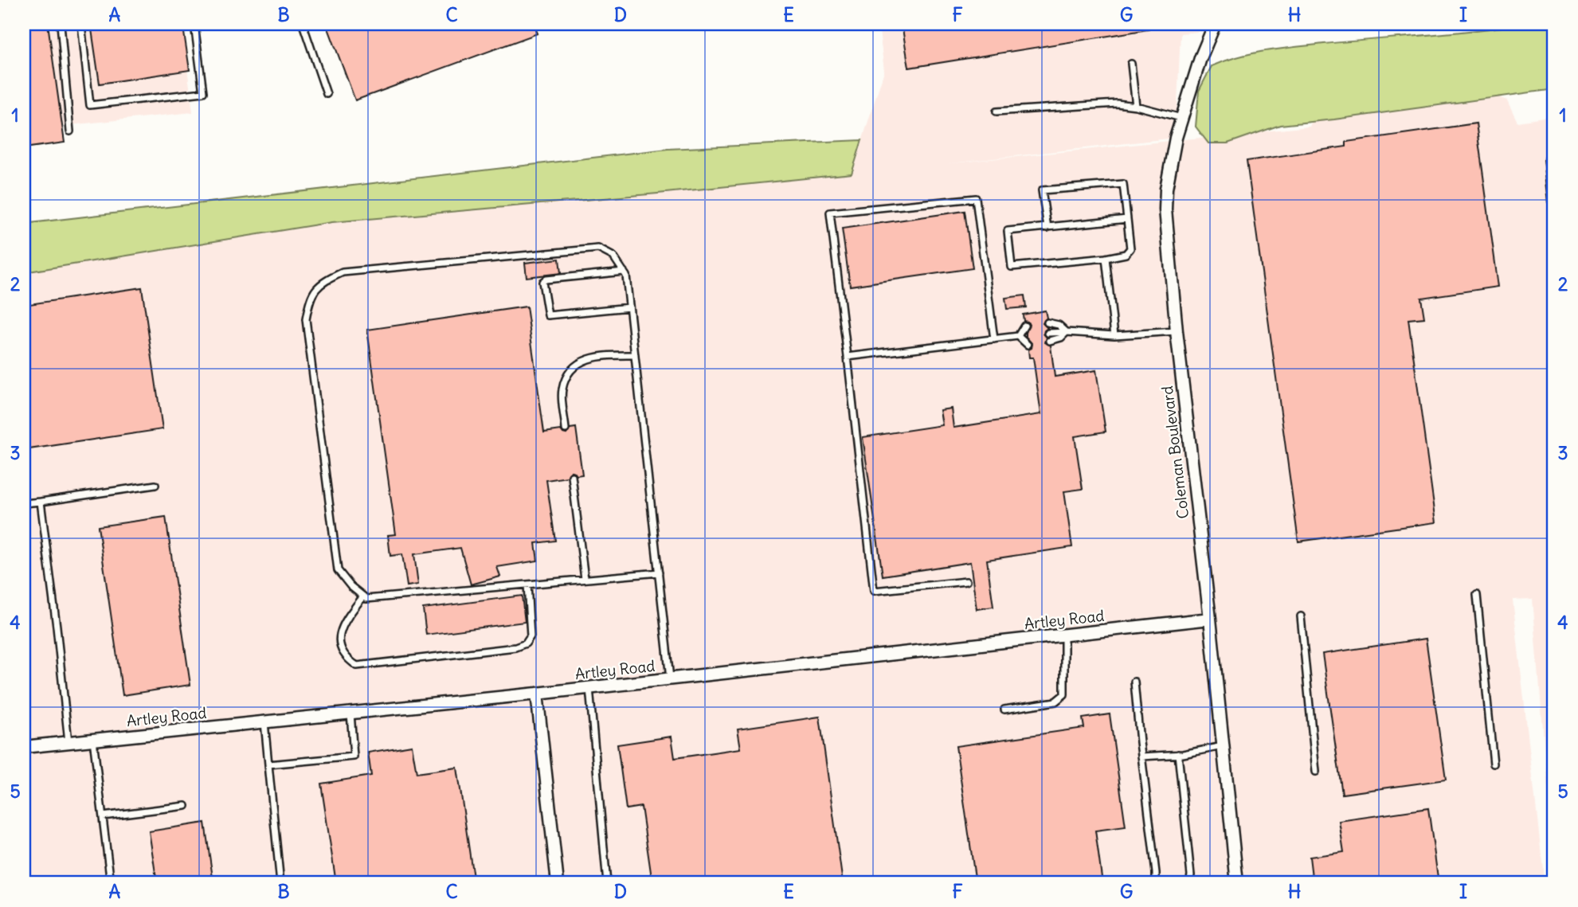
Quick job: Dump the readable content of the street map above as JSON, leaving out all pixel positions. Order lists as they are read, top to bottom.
{
  "streets": {
    "street": ["Coleman Boulevard", "Artley Road"]
  },
  "crossings": [
    ["Coleman Boulevard", "Artley Road"]
  ],
  "grid": {
    "columns": [
      "A",
      "B",
      "C",
      "D",
      "E",
      "F",
      "G",
      "H",
      "I"
    ],
    "rows": [
      "1",
      "2",
      "3",
      "4",
      "5"
    ]
  }
}
